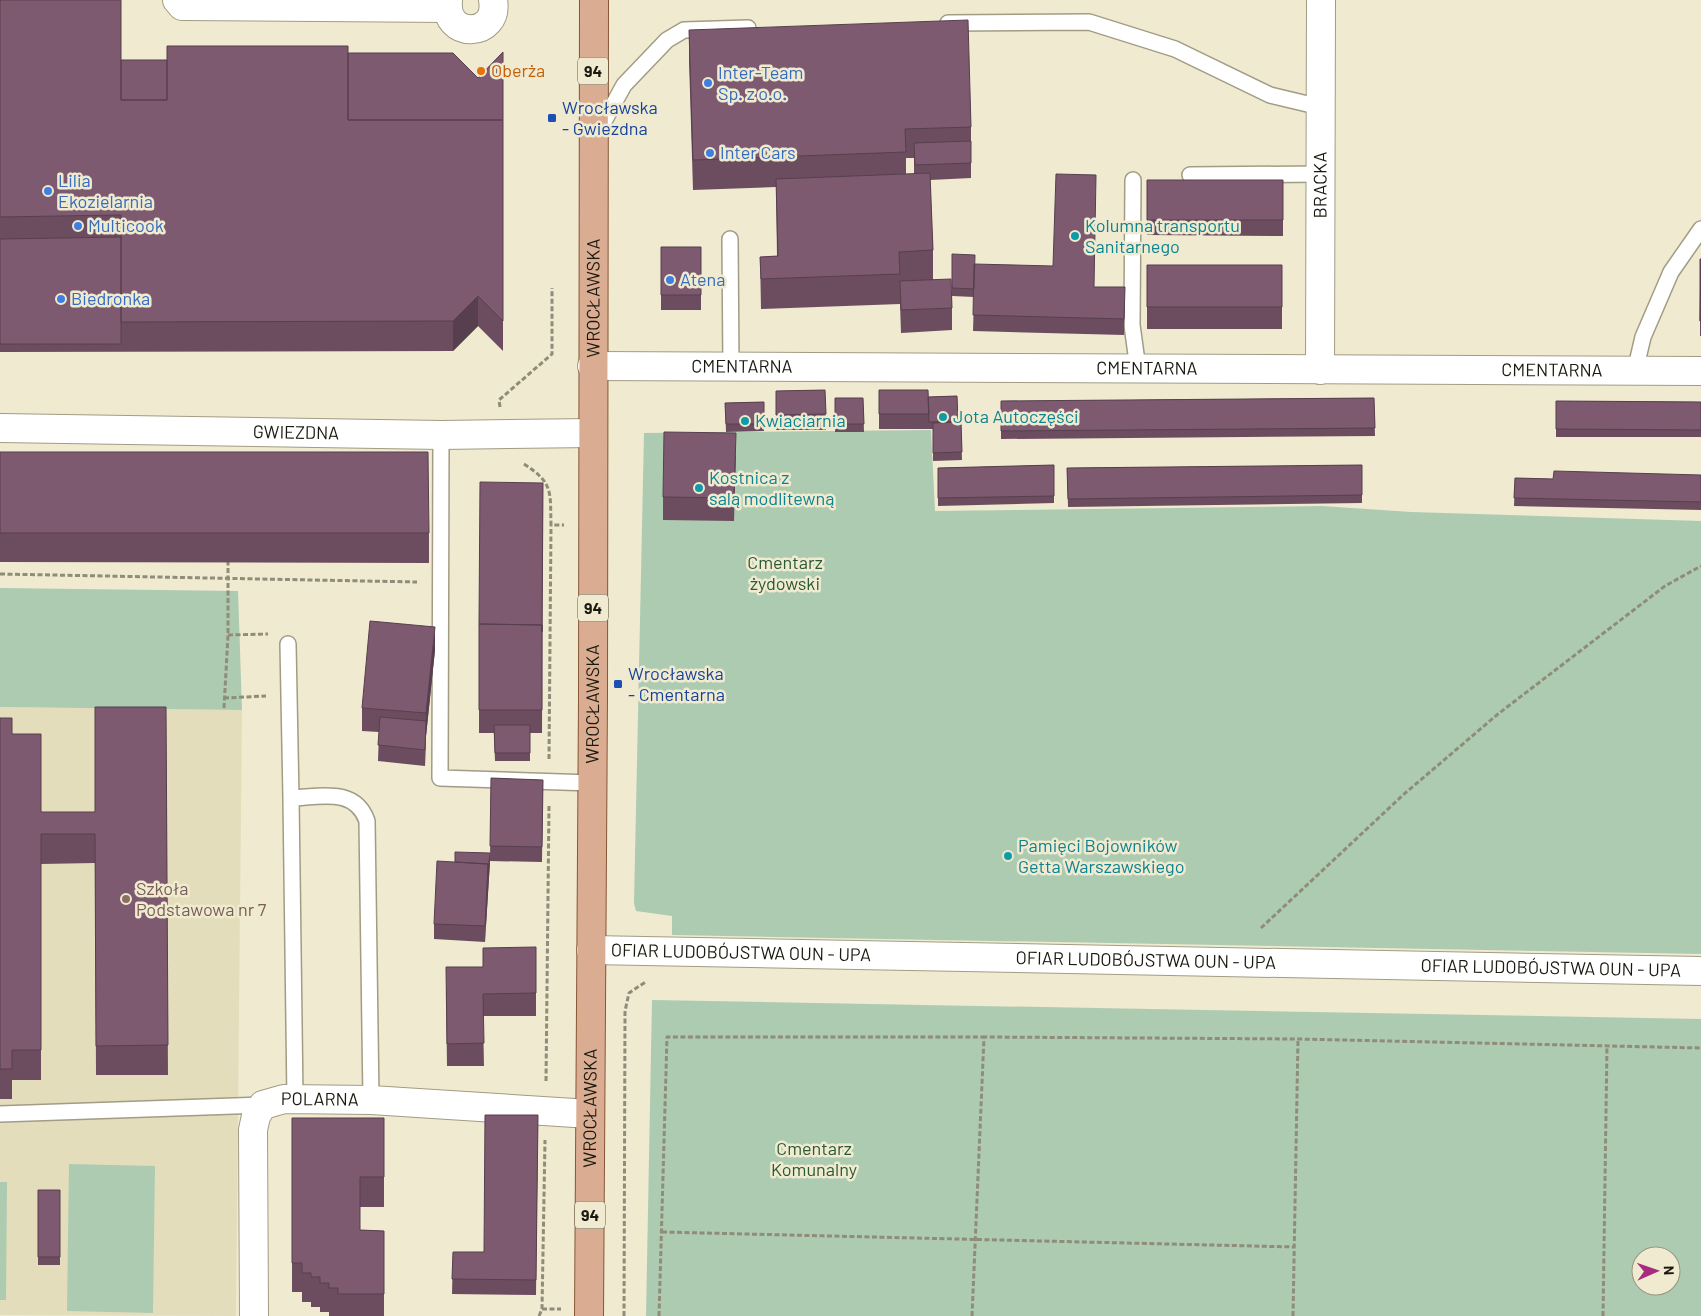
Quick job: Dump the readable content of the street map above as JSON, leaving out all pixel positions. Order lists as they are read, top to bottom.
{
  "streets": {
    "main road": ["94", "WROCŁAWSKA"],
    "street": [
      "BRACKA",
      "CMENTARNA",
      "GWIEZDNA",
      "OFIAR LUDOBÓJSTWA OUN - UPA",
      "POLARNA"
    ]
  },
  "crossings": [
    ["BRACKA", "CMENTARNA"],
    ["WROCŁAWSKA", "CMENTARNA"],
    ["WROCŁAWSKA", "GWIEZDNA"],
    ["WROCŁAWSKA", "OFIAR LUDOBÓJSTWA OUN - UPA"],
    ["WROCŁAWSKA", "POLARNA"]
  ],
  "parks": ["Cmentarz żydowski", "Cmentarz Komunalny"],
  "places": {
    "other": [
      "Oberża",
      "Inter-Team Sp. z o.o.",
      "Inter Cars",
      "Lilia Ekozielarnia",
      "Multicook",
      "Kolumna transportu Sanitarnego",
      "Atena",
      "Biedronka",
      "Jota Autoczęści",
      "Kwiaciarnia",
      "Kostnica z salą modlitewną",
      "Pamięci Bojowników Getta Warszawskiego",
      "Szkoła Podstawowa nr 7"
    ],
    "transit": ["Wrocławska - Gwiezdna", "Wrocławska - Cmentarna"]
  },
  "north": "right"
}
